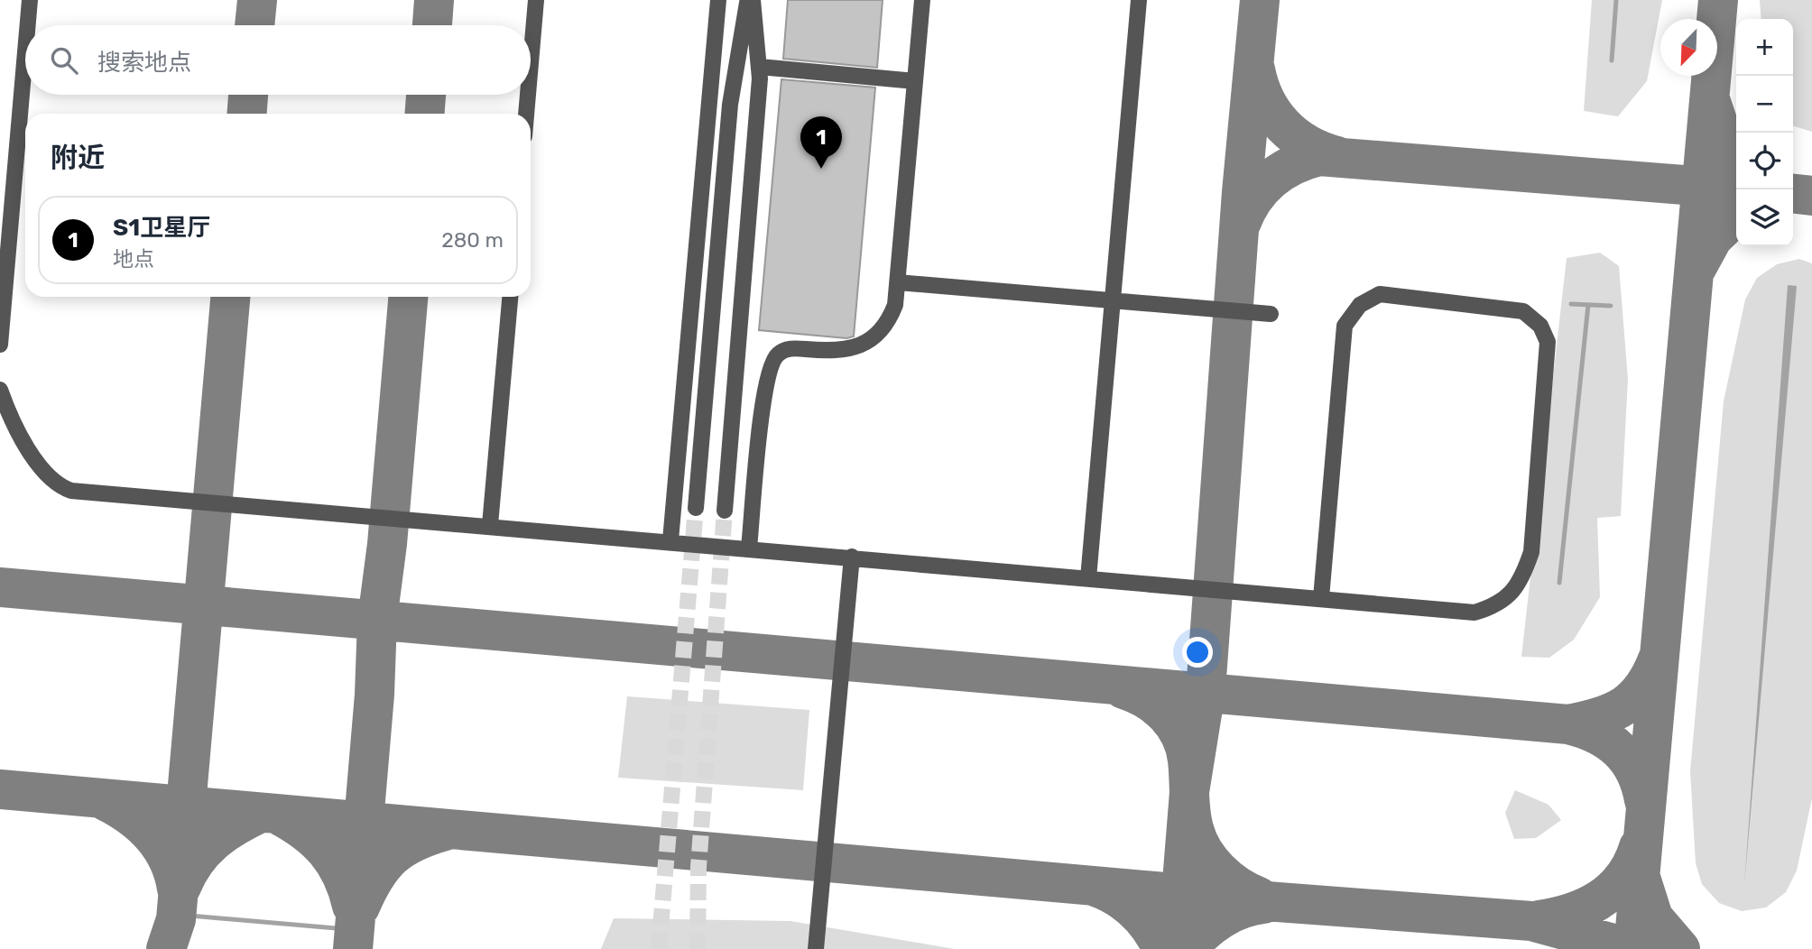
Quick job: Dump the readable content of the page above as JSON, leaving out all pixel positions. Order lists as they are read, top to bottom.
{
  "north": "bottom left",
  "page": {
    "map_buttons": ["+", "−"],
    "search": "搜索地点",
    "heading": "附近",
    "pins": "1",
    "list": [
      {
        "mark": "1",
        "name": "S1卫星厅",
        "note": "地点",
        "value": "280 m"
      }
    ]
  }
}
